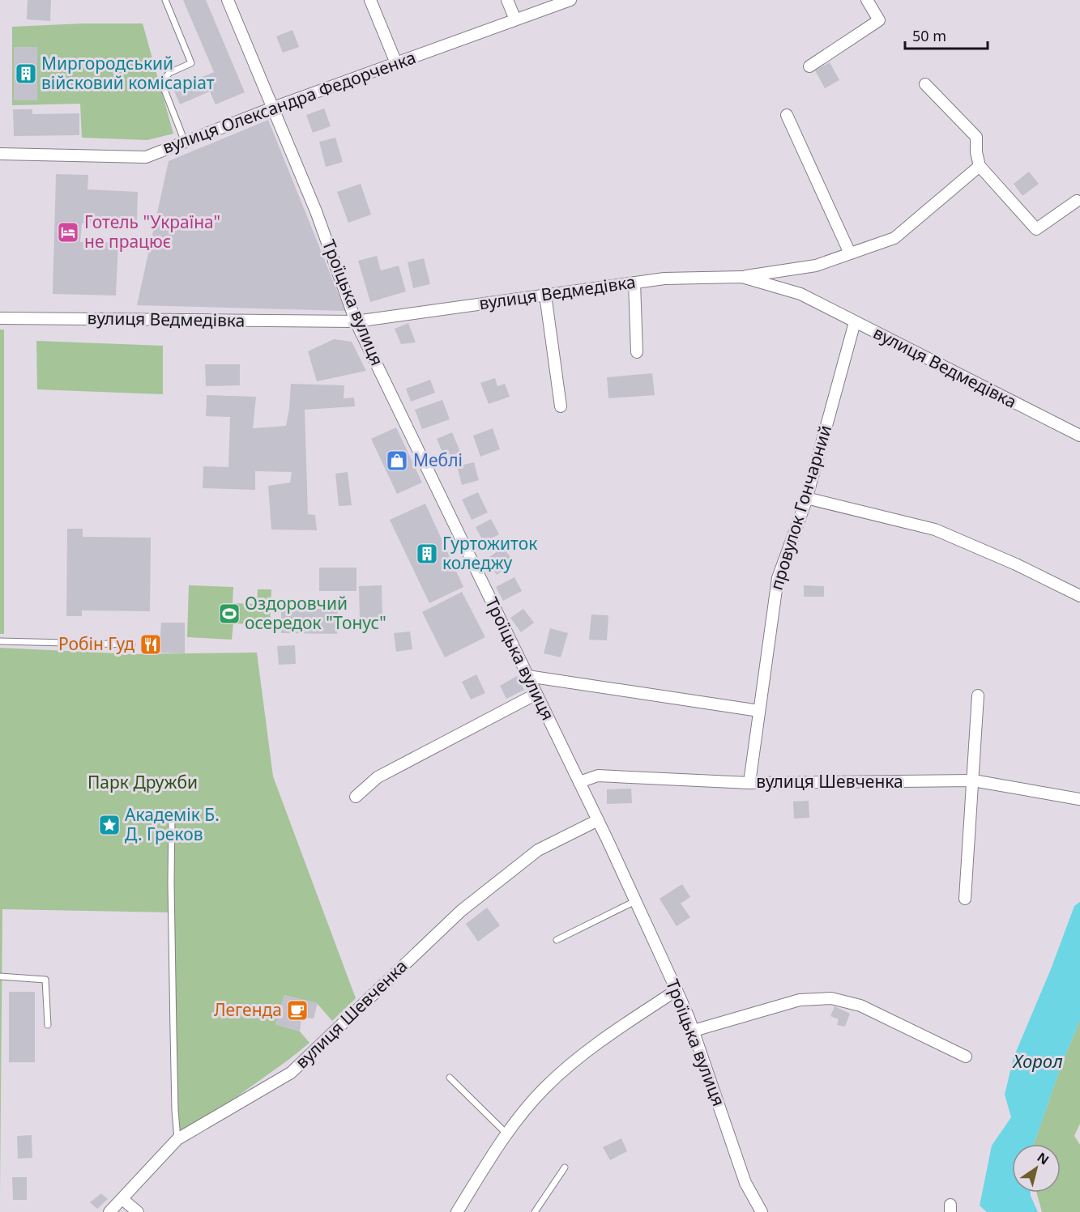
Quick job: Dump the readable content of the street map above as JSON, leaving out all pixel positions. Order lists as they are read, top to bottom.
{
  "streets": {
    "street": [
      "вулиця Олександра Федорченка",
      "вулиця Ведмедівка",
      "Троїцька вулиця",
      "провулок Гончарний",
      "вулиця Шевченка"
    ]
  },
  "crossings": [
    ["вулиця Олександра Федорченка", "Троїцька вулиця"],
    ["вулиця Ведмедівка", "Троїцька вулиця"],
    ["вулиця Ведмедівка", "провулок Гончарний"],
    ["Троїцька вулиця", "вулиця Шевченка"],
    ["провулок Гончарний", "вулиця Шевченка"]
  ],
  "water": ["Хорол"],
  "parks": ["Парк Дружби"],
  "places": {
    "building": ["Миргородський війсковий комісаріат", "Гуртожиток коледжу"],
    "hotel": ["Готель \"Україна\" не працює"],
    "shop": ["Меблі"],
    "sports": ["Оздоровчий осередок \"Тонус\""],
    "restaurant": ["Робін Гуд"],
    "place": ["Академік Б. Д. Греков"],
    "cafe": ["Легенда"]
  },
  "scale_bar": "50 m",
  "north": "top right"
}
